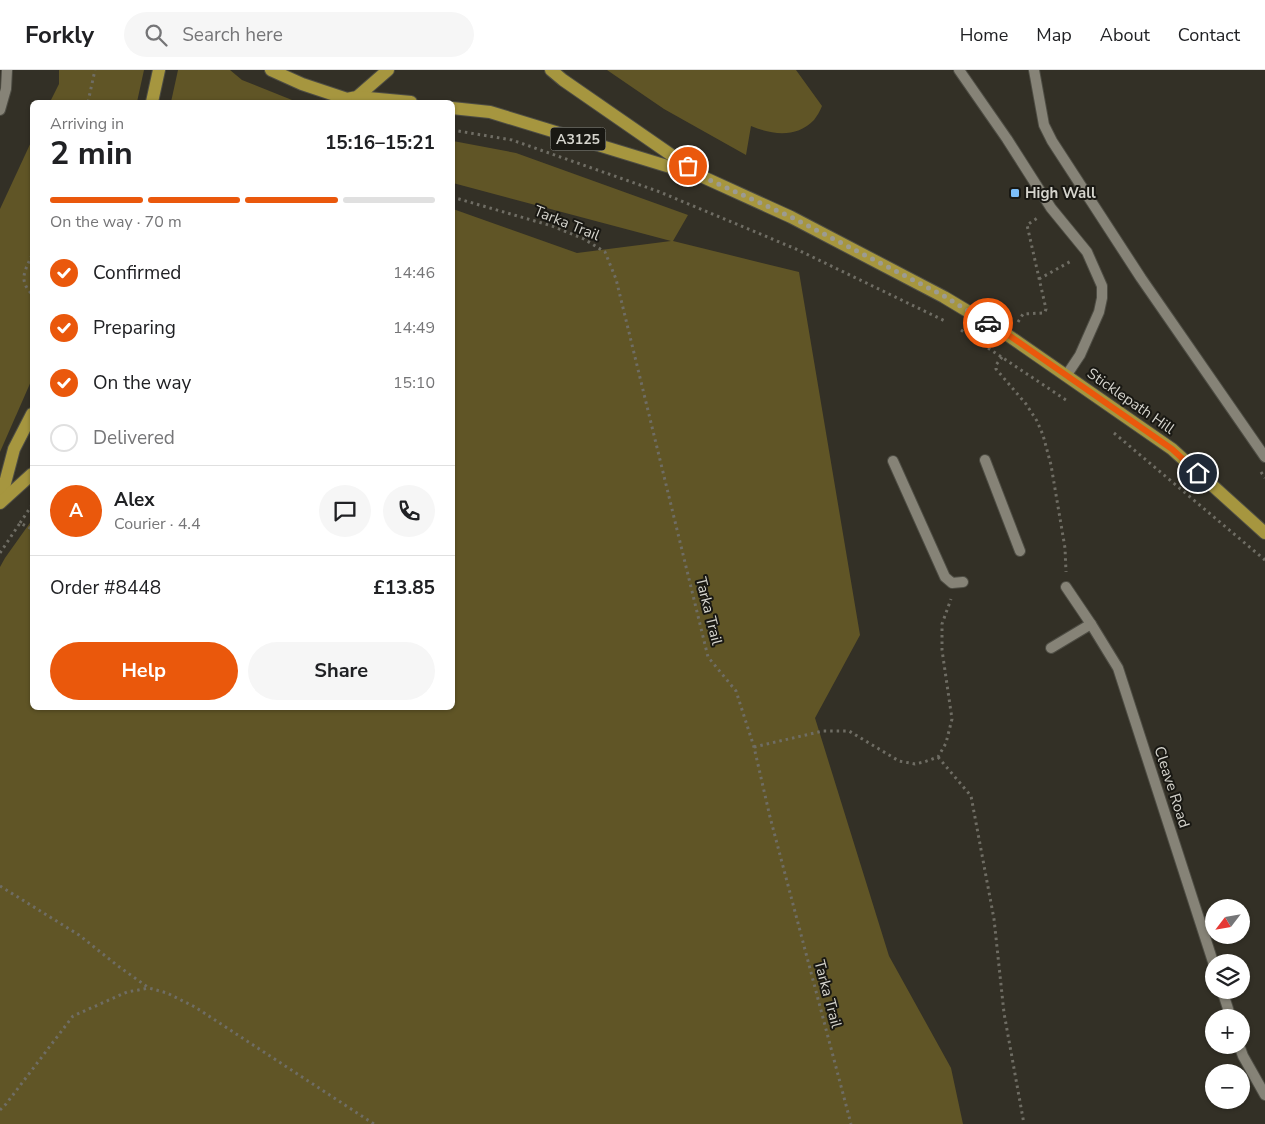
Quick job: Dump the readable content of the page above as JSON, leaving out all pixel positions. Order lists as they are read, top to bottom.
{
  "streets": {
    "main road": ["A3125", "Sticklepath Hill"],
    "street": ["Cleave Road"],
    "path": ["Tarka Trail"]
  },
  "crossings": [
    ["A3125", "Sticklepath Hill"]
  ],
  "places": {
    "transit": ["High Wall"]
  },
  "north": "bottom left",
  "page": {
    "header": "Forkly",
    "search": "Search here",
    "nav": [
      "Home",
      "Map",
      "About",
      "Contact"
    ],
    "heading": ["2 min", "Arriving in", "15:16–15:21"],
    "panel": [
      "Alex",
      "Courier · 4.4",
      "Order #8448",
      "£13.85"
    ],
    "bar": "On the way · 70 m",
    "list": [
      ["Confirmed", "14:46"],
      ["Preparing", "14:49"],
      ["On the way", "15:10"],
      "Delivered"
    ],
    "round": "A",
    "buttons": ["Help", "Share"],
    "map_buttons": ["+", "−"]
  }
}
